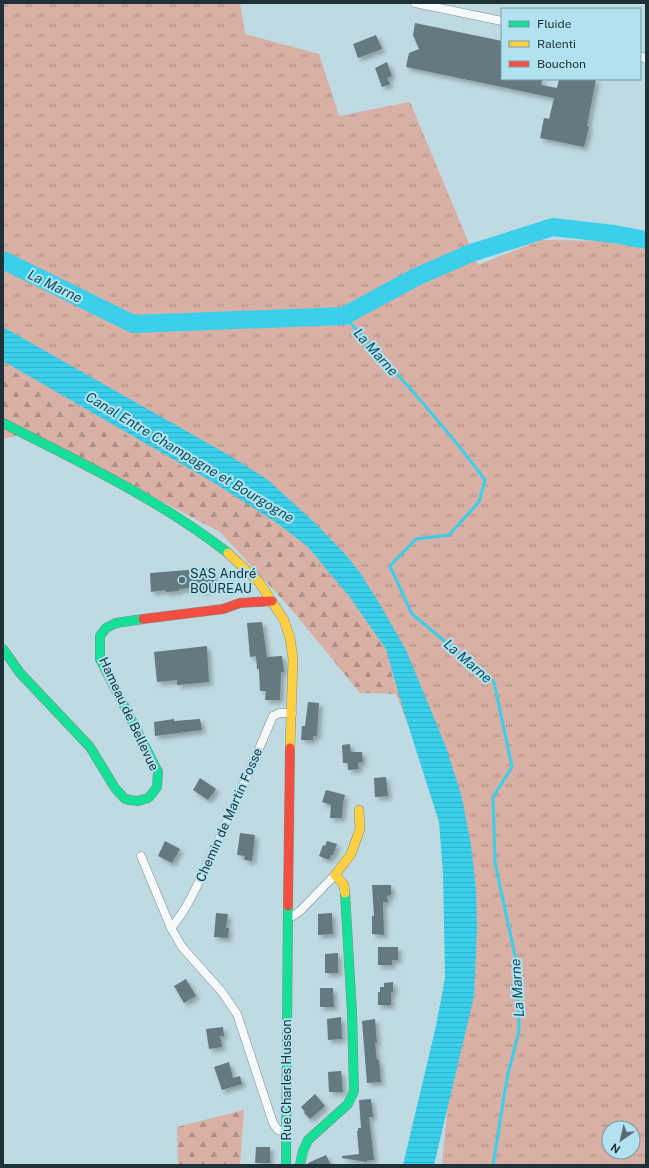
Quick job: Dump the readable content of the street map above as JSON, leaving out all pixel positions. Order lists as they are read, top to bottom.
{
  "streets": {
    "street": ["Hameau de Bellevue", "Chemin de Martin Fosse", "Rue Charles Husson"]
  },
  "crossings": [
    ["Hameau de Bellevue", "Rue Charles Husson"],
    ["Chemin de Martin Fosse", "Rue Charles Husson"]
  ],
  "water": ["La Marne", "Canal Entre Champagne et Bourgogne"],
  "places": ["SAS André BOUREAU"],
  "legend": ["Fluide", "Ralenti", "Bouchon"],
  "north": "bottom left"
}
